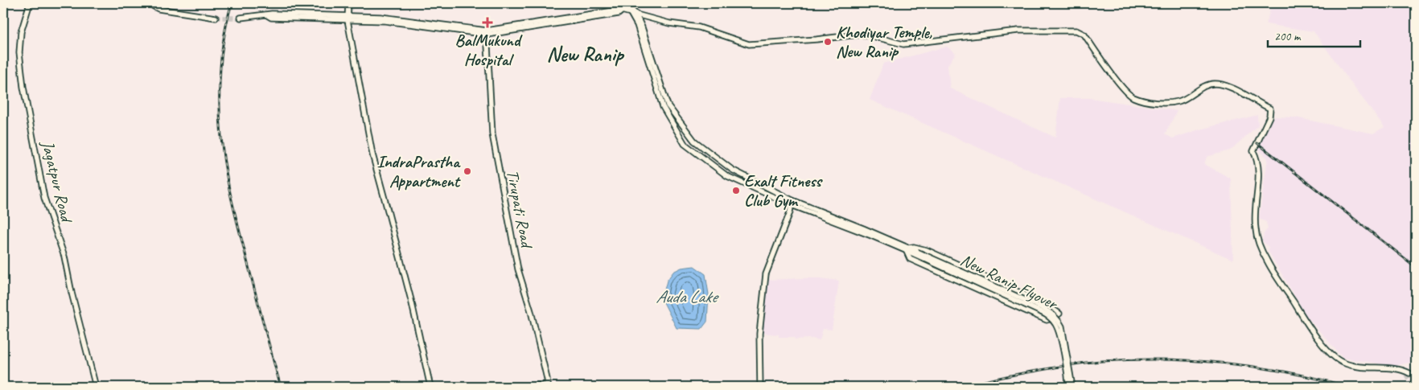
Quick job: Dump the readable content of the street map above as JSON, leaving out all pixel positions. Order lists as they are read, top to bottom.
{
  "streets": {
    "street": ["Jagatpur Road", "Tirupati Road", "New Ranip Flyover"]
  },
  "districts": ["New Ranip"],
  "water": ["Auda Lake"],
  "places": {
    "health": ["BalMukund Hospital"],
    "other": ["Khodiyar Temple, New Ranip", "IndraPrastha Appartment", "Exalt Fitness Club Gym"]
  },
  "scale_bar": "200 m"
}
